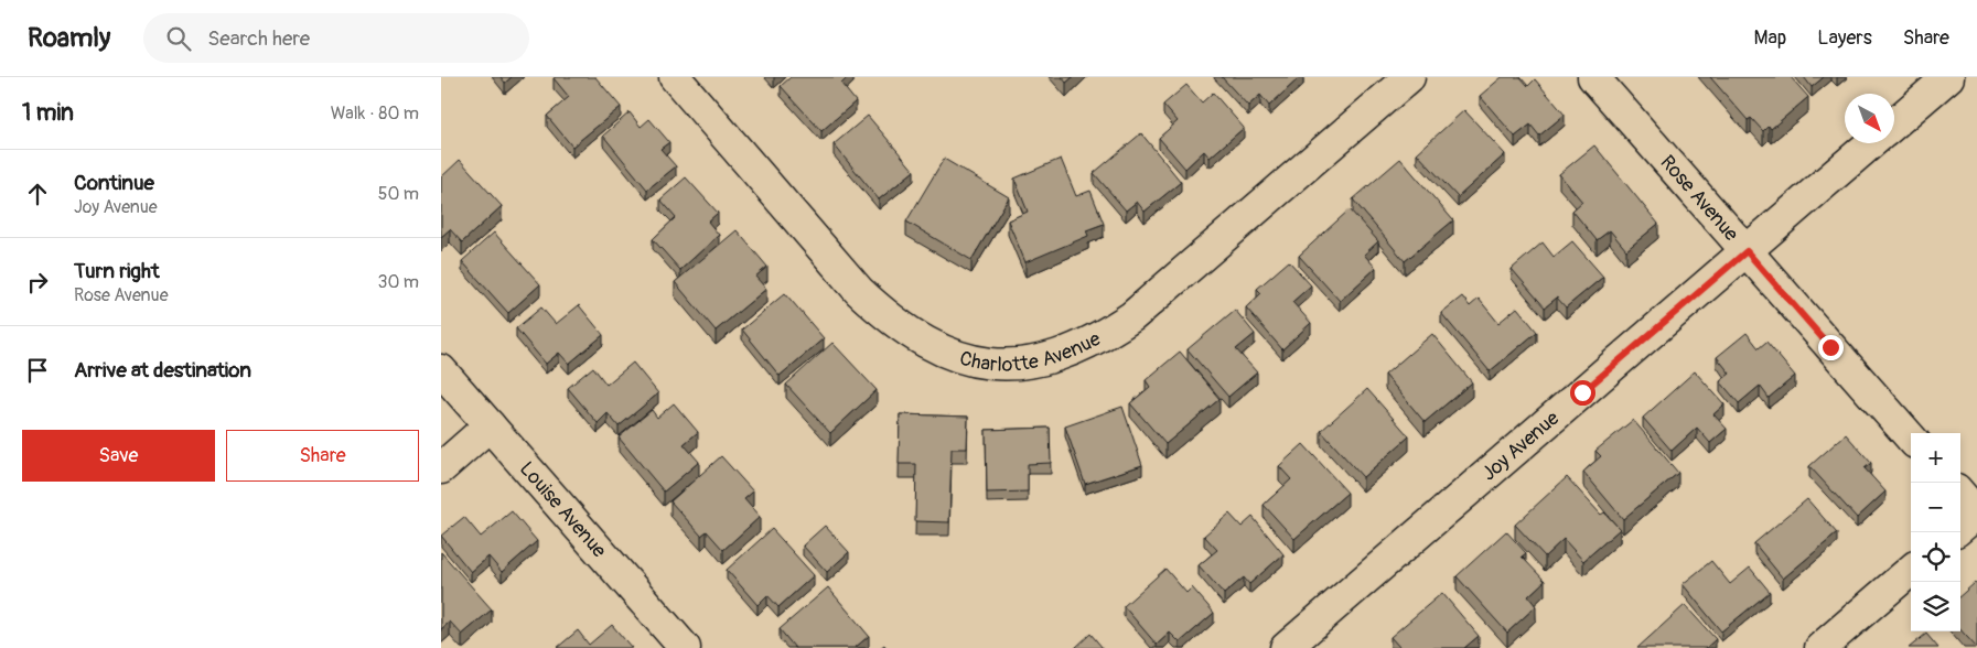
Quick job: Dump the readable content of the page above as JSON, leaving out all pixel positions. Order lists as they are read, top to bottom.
{
  "streets": {
    "street": [
      "Rose Avenue",
      "Charlotte Avenue",
      "Joy Avenue",
      "Louise Avenue"
    ]
  },
  "crossings": [
    ["Rose Avenue", "Joy Avenue"]
  ],
  "north": "bottom right",
  "page": {
    "header": "Roamly",
    "search": "Search here",
    "nav": ["Map", "Layers", "Share"],
    "heading": ["1 min", "Walk · 80 m"],
    "list": [
      ["Continue", "Joy Avenue", "50 m"],
      ["Turn right", "Rose Avenue", "30 m"],
      "Arrive at destination"
    ],
    "buttons": ["Save", "Share"],
    "map_buttons": ["+", "−"]
  }
}
